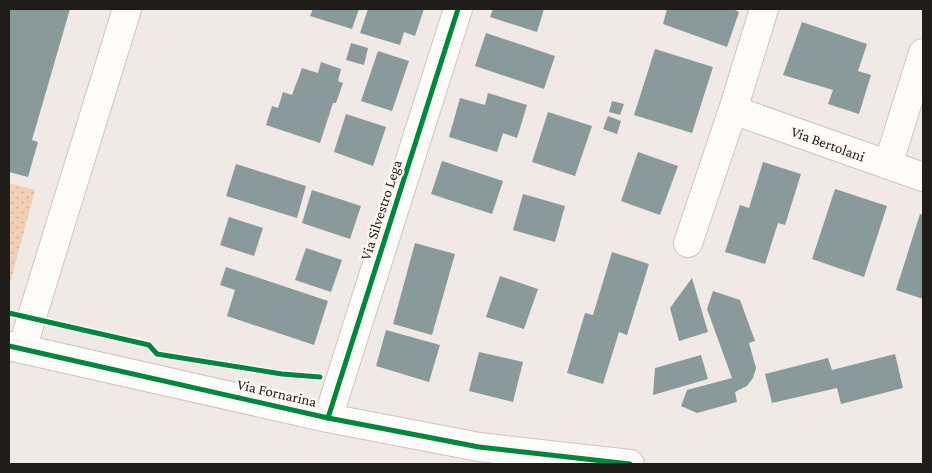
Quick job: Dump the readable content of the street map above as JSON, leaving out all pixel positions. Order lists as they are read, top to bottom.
{
  "streets": {
    "street": ["Via Bertolani", "Via Silvestro Lega", "Via Fornarina"]
  },
  "crossings": [
    ["Via Silvestro Lega", "Via Fornarina"]
  ]
}
